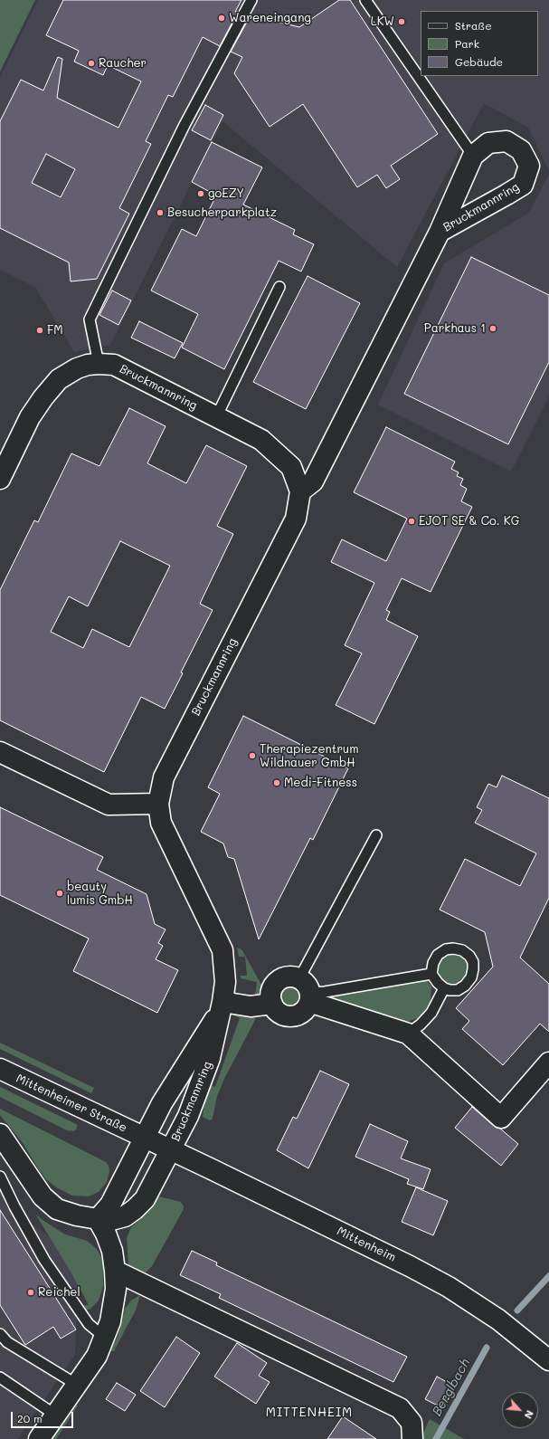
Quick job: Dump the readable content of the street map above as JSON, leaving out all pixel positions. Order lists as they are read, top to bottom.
{
  "streets": {
    "street": ["Bruckmannring", "Mittenheimer Straße", "Mittenheim"]
  },
  "crossings": [
    ["Bruckmannring", "Mittenheimer Straße"],
    ["Bruckmannring", "Mittenheim"],
    ["Mittenheimer Straße", "Mittenheim"]
  ],
  "districts": ["MITTENHEIM"],
  "water": ["Berglbach"],
  "places": [
    "Wareneingang",
    "LKW",
    "Raucher",
    "goEZY",
    "Besucherparkplatz",
    "Parkhaus 1",
    "FM",
    "EJOT SE & Co. KG",
    "Therapiezentrum Wildnauer GmbH",
    "Medi-Fitness",
    "beauty lumis GmbH",
    "Reichel"
  ],
  "legend": ["Straße", "Park", "Gebäude"],
  "scale_bar": "20 m",
  "north": "bottom right"
}
